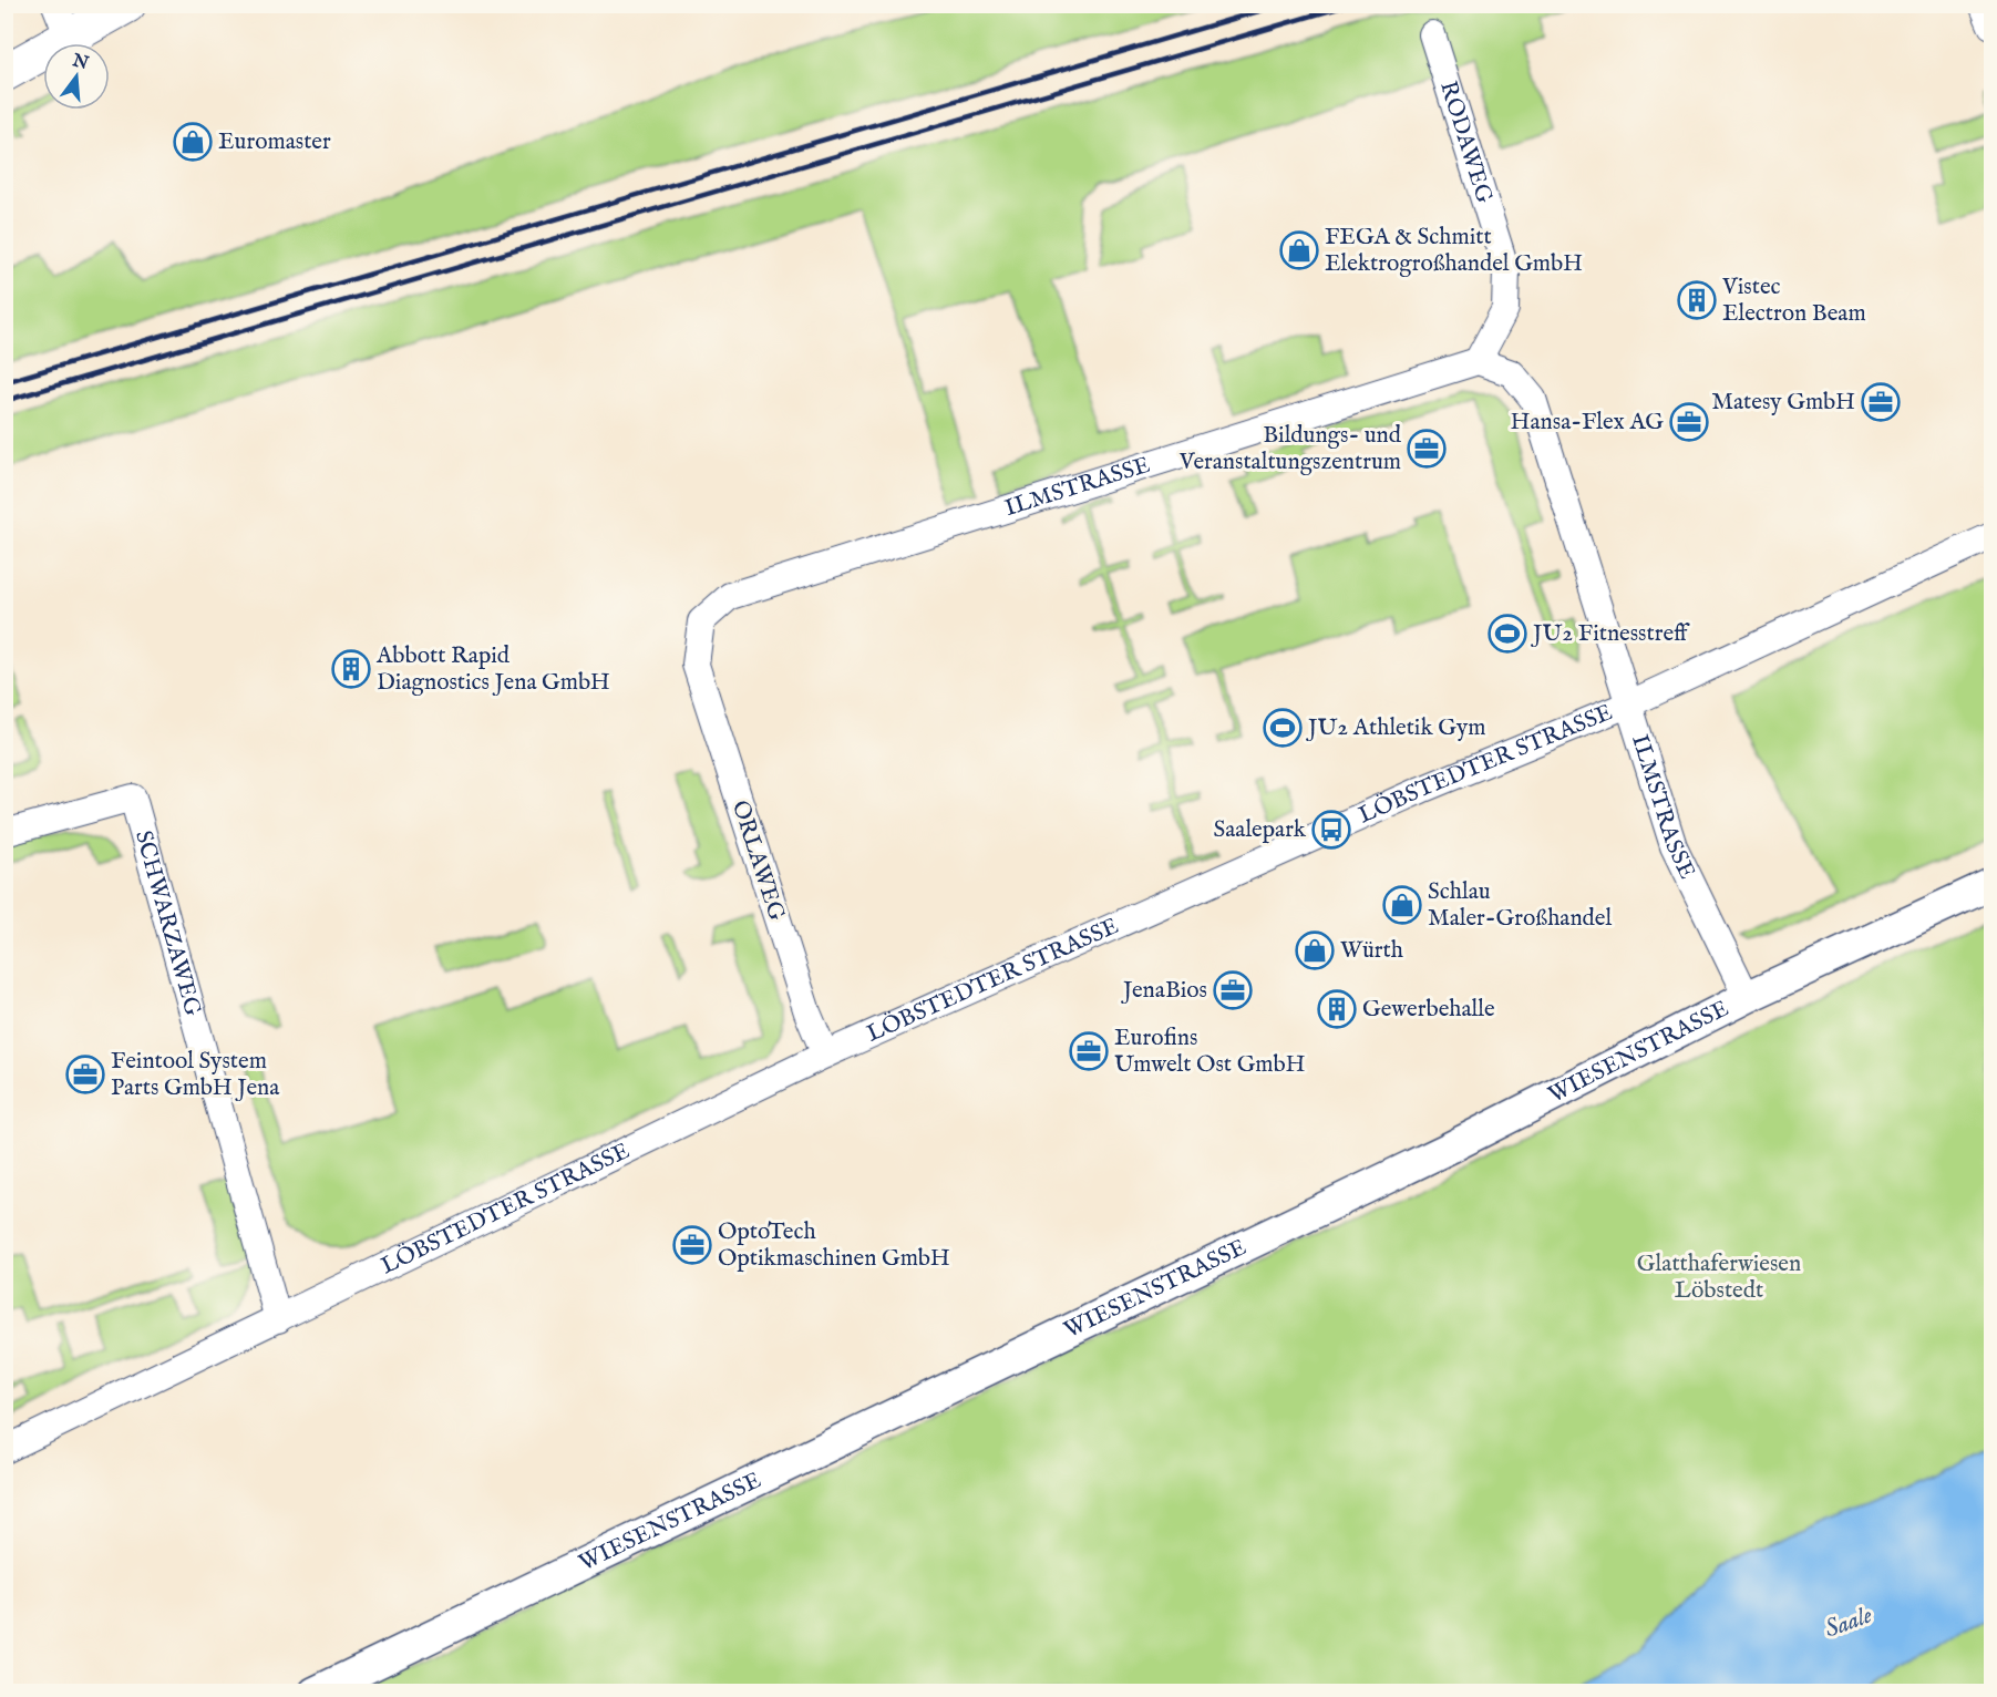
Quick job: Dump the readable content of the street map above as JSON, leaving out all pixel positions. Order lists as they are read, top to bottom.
{
  "streets": {
    "street": [
      "RODAWEG",
      "ILMSTRASSE",
      "LÖBSTEDTER STRASSE",
      "ORLAWEG",
      "SCHWARZAWEG",
      "WIESENSTRASSE"
    ]
  },
  "crossings": [
    ["RODAWEG", "ILMSTRASSE"],
    ["ILMSTRASSE", "LÖBSTEDTER STRASSE"],
    ["ILMSTRASSE", "ORLAWEG"],
    ["ILMSTRASSE", "WIESENSTRASSE"],
    ["LÖBSTEDTER STRASSE", "ORLAWEG"],
    ["LÖBSTEDTER STRASSE", "SCHWARZAWEG"]
  ],
  "water": ["Saale"],
  "parks": ["Glatthaferwiesen Löbstedt"],
  "places": {
    "shop": [
      "Euromaster",
      "FEGA & Schmitt Elektrogroßhandel GmbH",
      "Schlau Maler-Großhandel",
      "Würth"
    ],
    "building": ["Vistec Electron Beam", "Abbott Rapid Diagnostics Jena GmbH", "Gewerbehalle"],
    "office": [
      "Matesy GmbH",
      "Hansa-Flex AG",
      "Bildungs- und Veranstaltungszentrum",
      "JenaBios",
      "Eurofins Umwelt Ost GmbH",
      "Feintool System Parts GmbH Jena",
      "OptoTech Optikmaschinen GmbH"
    ],
    "sports": ["JU2 Fitnesstreff", "JU2 Athletik Gym"],
    "bus stop": ["Saalepark"]
  },
  "north": "top"
}
